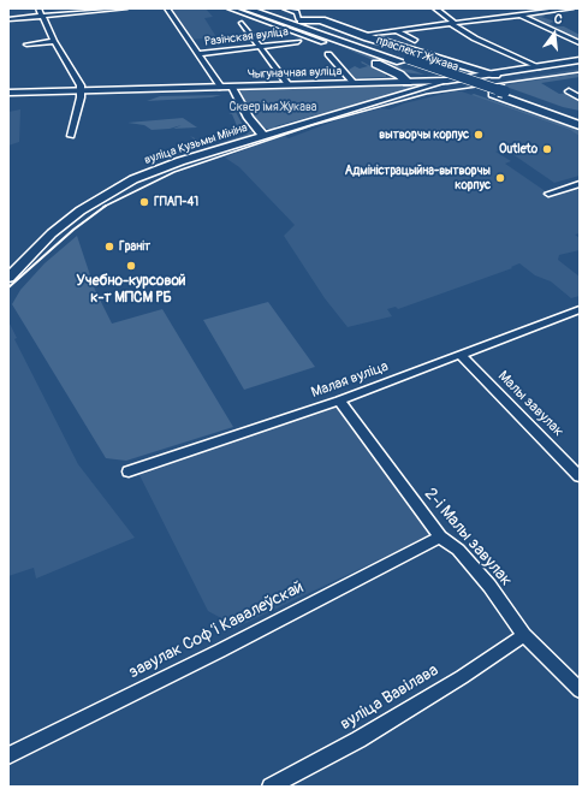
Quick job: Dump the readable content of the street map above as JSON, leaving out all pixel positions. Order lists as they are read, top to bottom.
{
  "streets": {
    "main road": ["праспект Жукава", "Чыгуначная вуліца"],
    "street": [
      "Разінская вуліца",
      "вуліца Кузьмы Мініна",
      "Малая вуліца",
      "Малы завулак",
      "2-і Малы завулак",
      "завулак Софʼі Кавалеўскай",
      "вуліца Вавілава"
    ]
  },
  "crossings": [
    ["Чыгуначная вуліца", "вуліца Кузьмы Мініна"],
    ["Малая вуліца", "Малы завулак"],
    ["Малая вуліца", "2-і Малы завулак"],
    ["2-і Малы завулак", "завулак Софʼі Кавалеўскай"],
    ["2-і Малы завулак", "вуліца Вавілава"]
  ],
  "parks": ["Сквер імя Жукава"],
  "places": [
    "вытворчы корпус",
    "Outleto",
    "Адміністрацыйна-вытворчы корпус",
    "ГПАП-41",
    "Граніт",
    "Учебно-курсовой к-т МПСМ РБ"
  ],
  "north": "top"
}
